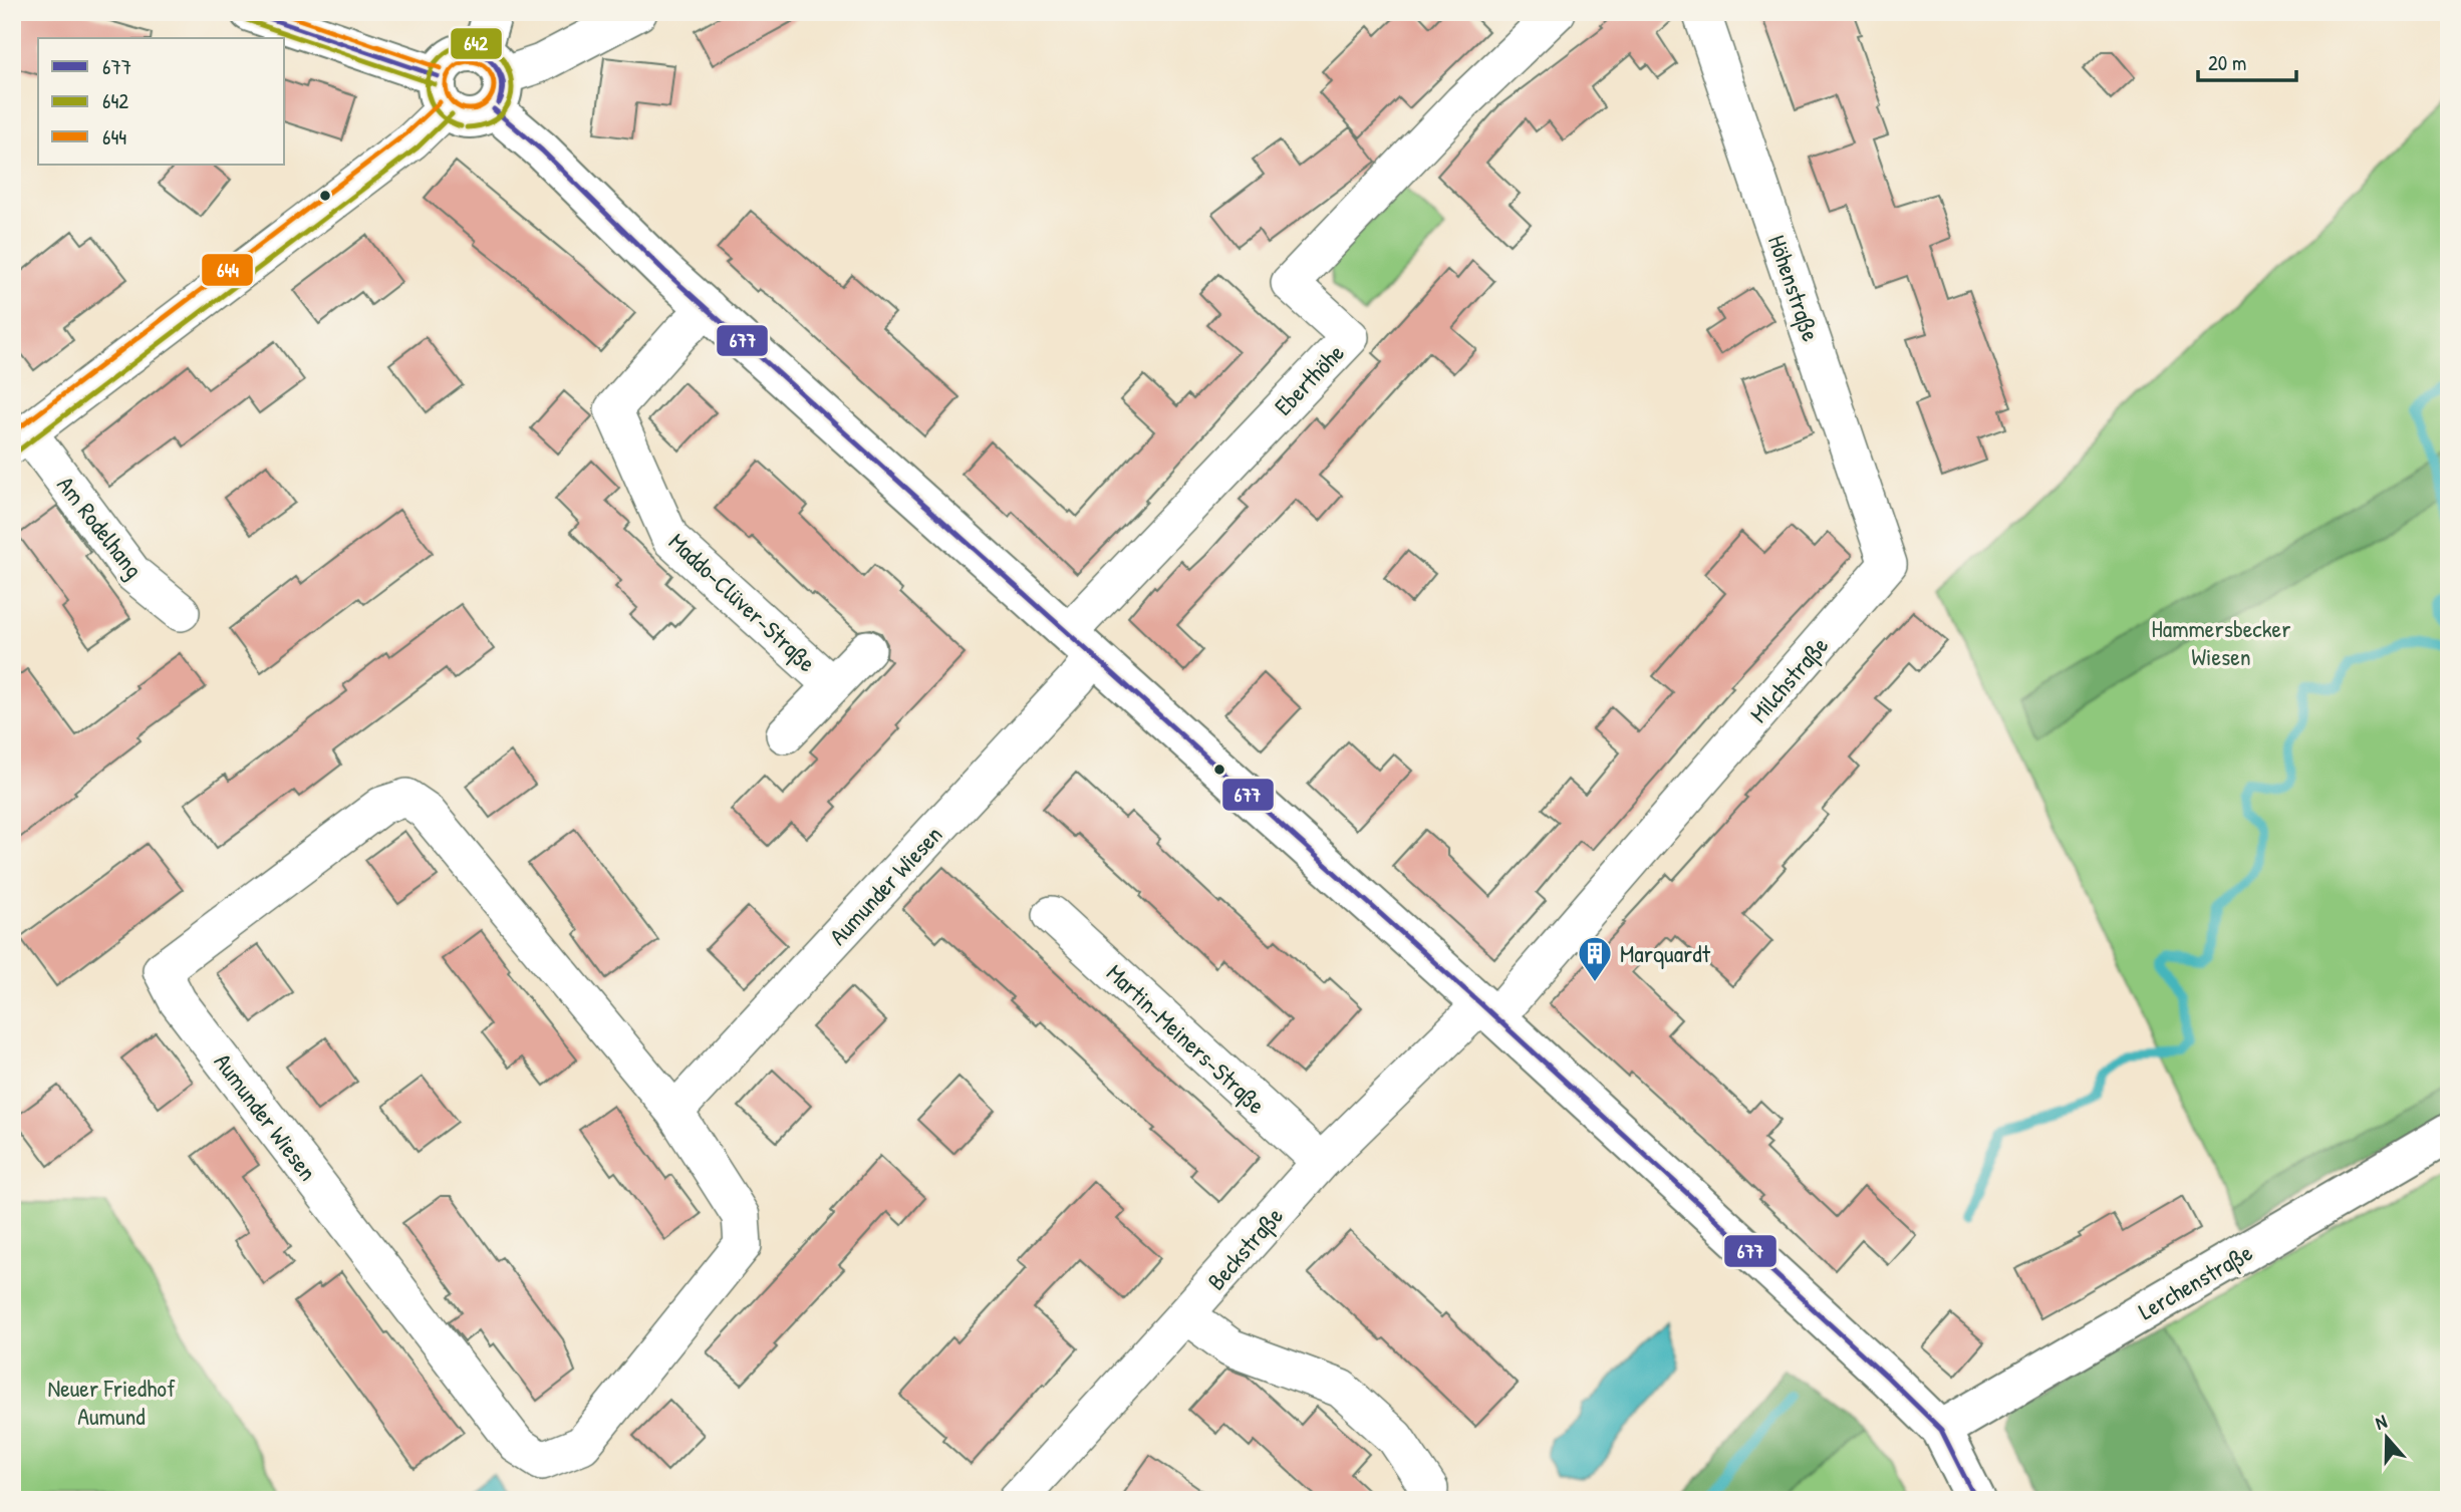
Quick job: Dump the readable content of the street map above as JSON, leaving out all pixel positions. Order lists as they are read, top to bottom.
{
  "streets": {
    "street": [
      "Höhenstraße",
      "Eberthöhe",
      "Am Rodelhang",
      "Maddo-Clüver-Straße",
      "Milchstraße",
      "Aumunder Wiesen",
      "Martin-Meiners-Straße",
      "Beckstraße",
      "Lerchenstraße"
    ]
  },
  "crossings": [
    ["Höhenstraße", "Milchstraße"],
    ["Eberthöhe", "Aumunder Wiesen"],
    ["Milchstraße", "Beckstraße"],
    ["Martin-Meiners-Straße", "Beckstraße"]
  ],
  "parks": ["Hammersbecker Wiesen", "Neuer Friedhof Aumund"],
  "places": {
    "building": ["Marquardt"]
  },
  "lines": ["transit line 677", "transit line 644", "transit line 642"],
  "legend": ["677", "642", "644"],
  "scale_bar": "20 m",
  "north": "top"
}
